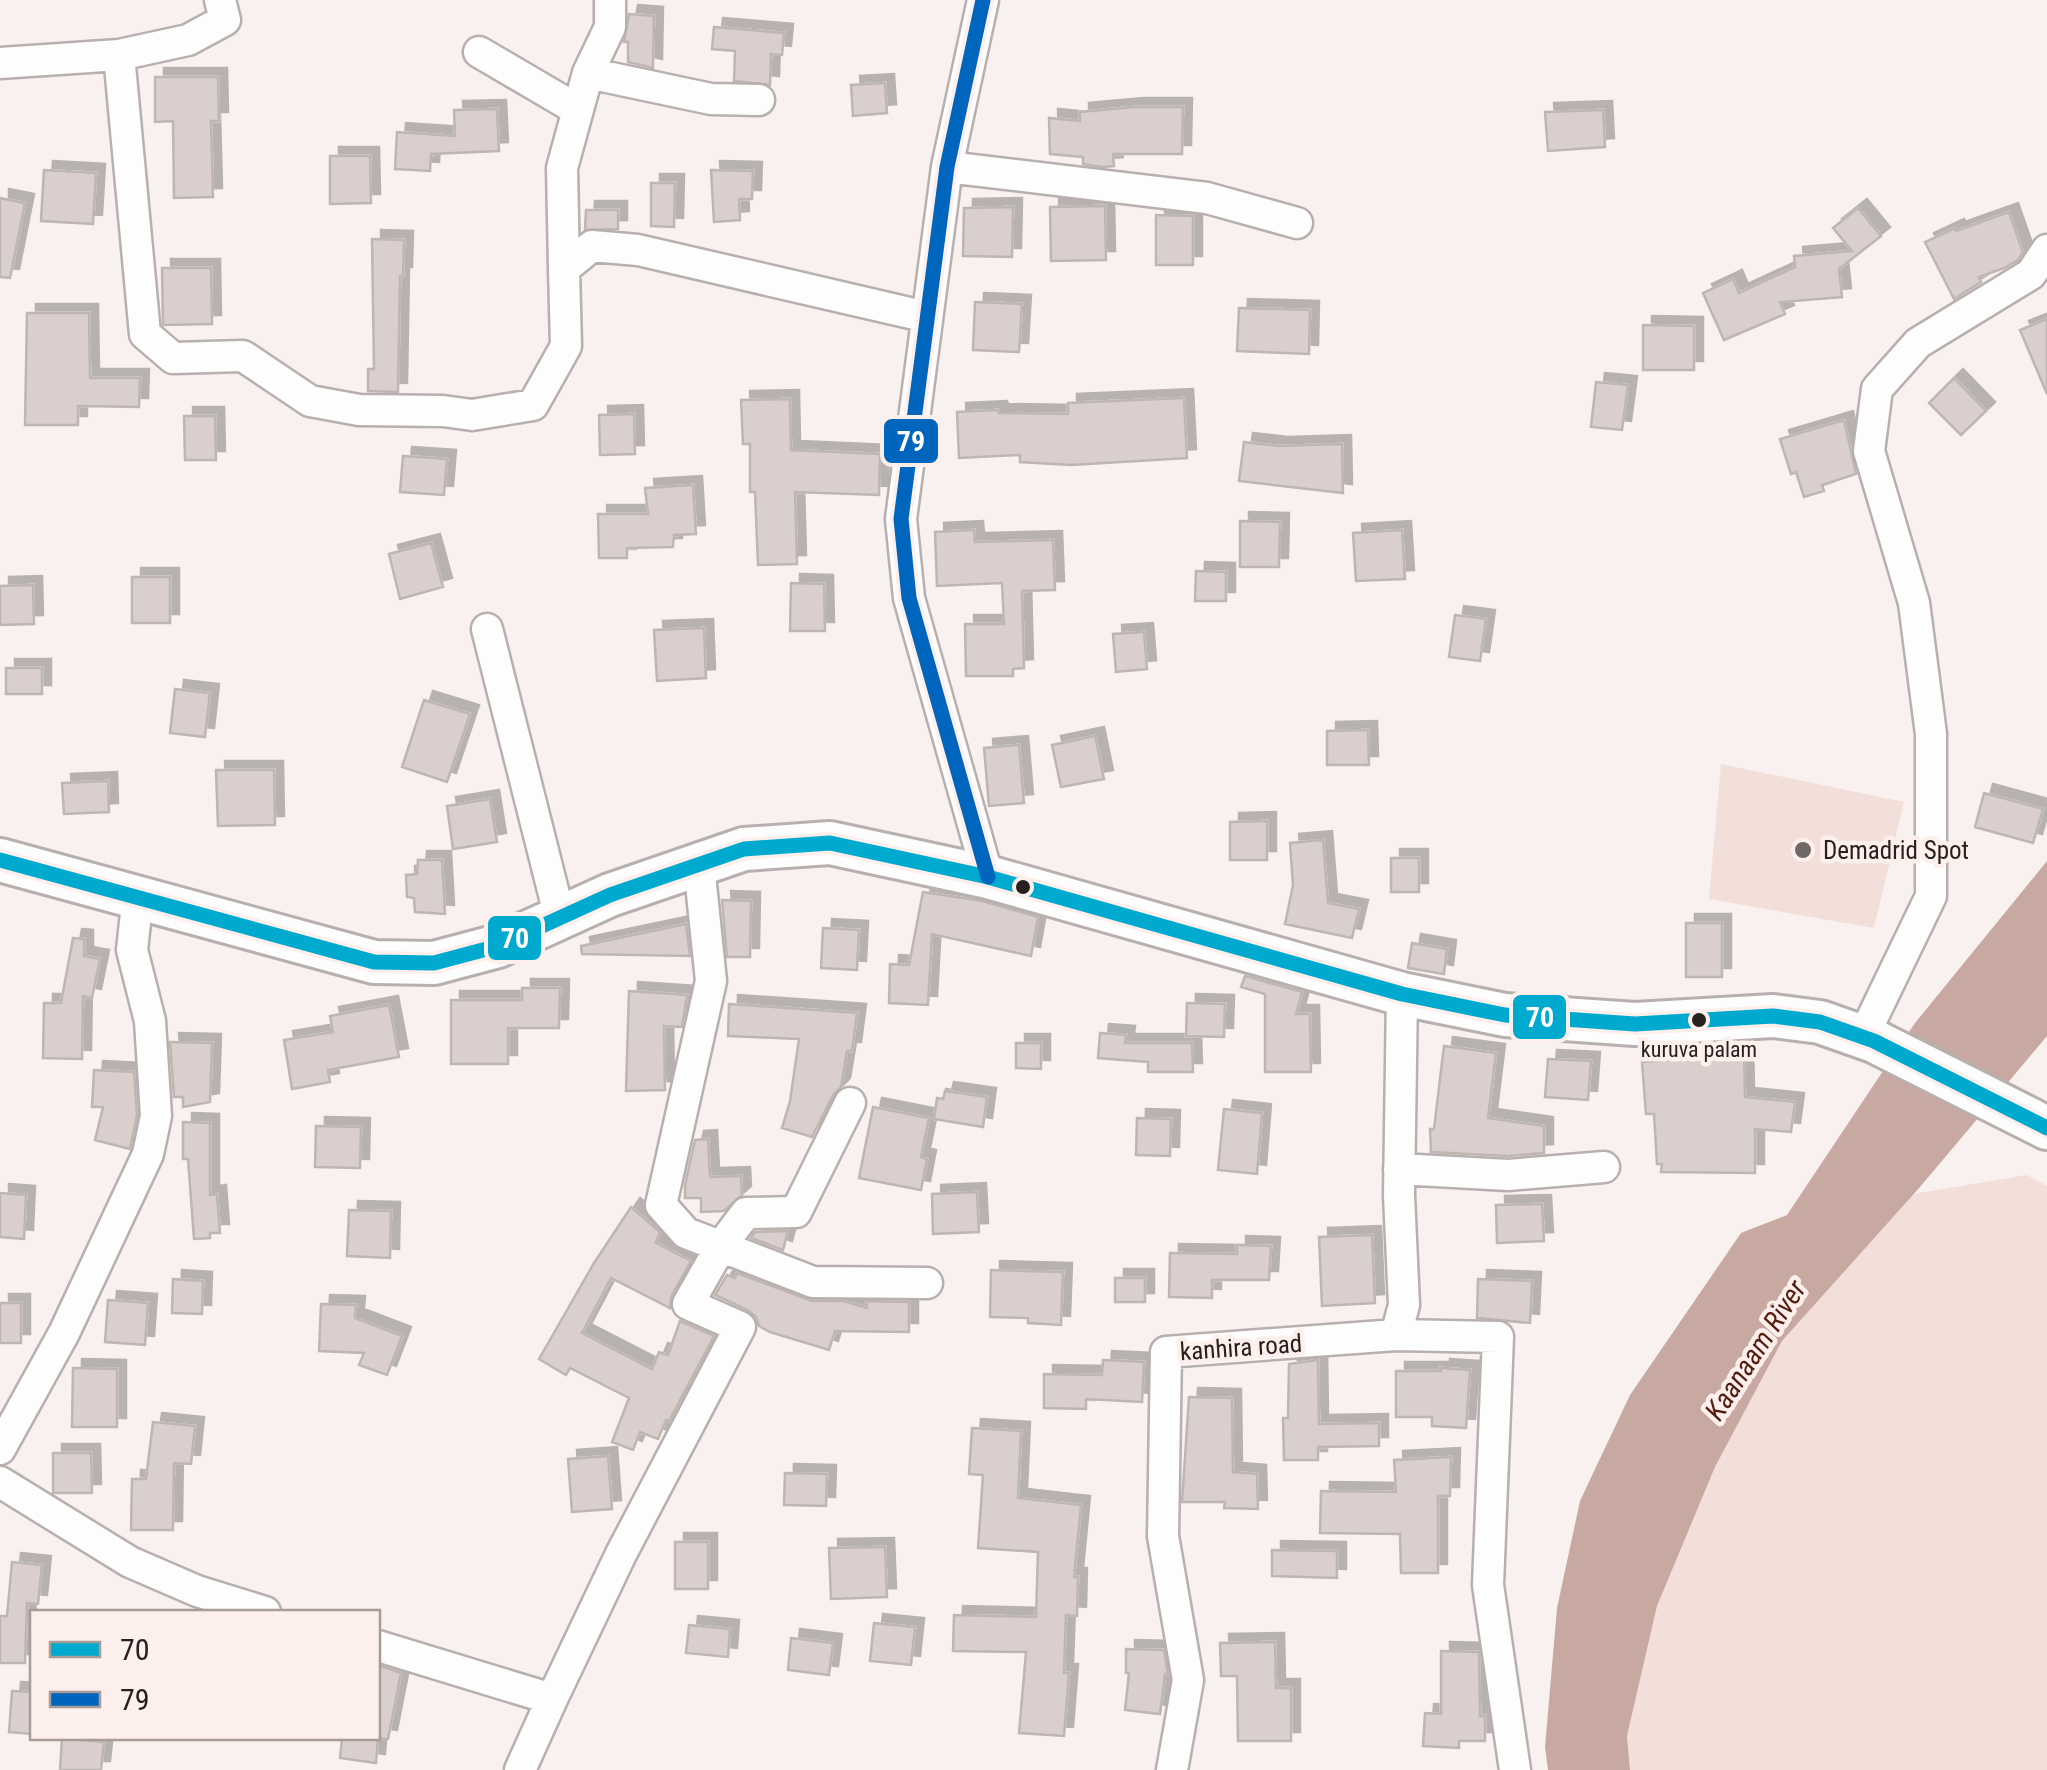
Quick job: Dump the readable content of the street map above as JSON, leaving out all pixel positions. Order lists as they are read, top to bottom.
{
  "streets": {
    "street": ["kanhira road"]
  },
  "water": ["Kaanaam River"],
  "places": ["Demadrid Spot", "kuruva palam"],
  "lines": ["transit line 79", "transit line 70"],
  "legend": ["70", "79"]
}
